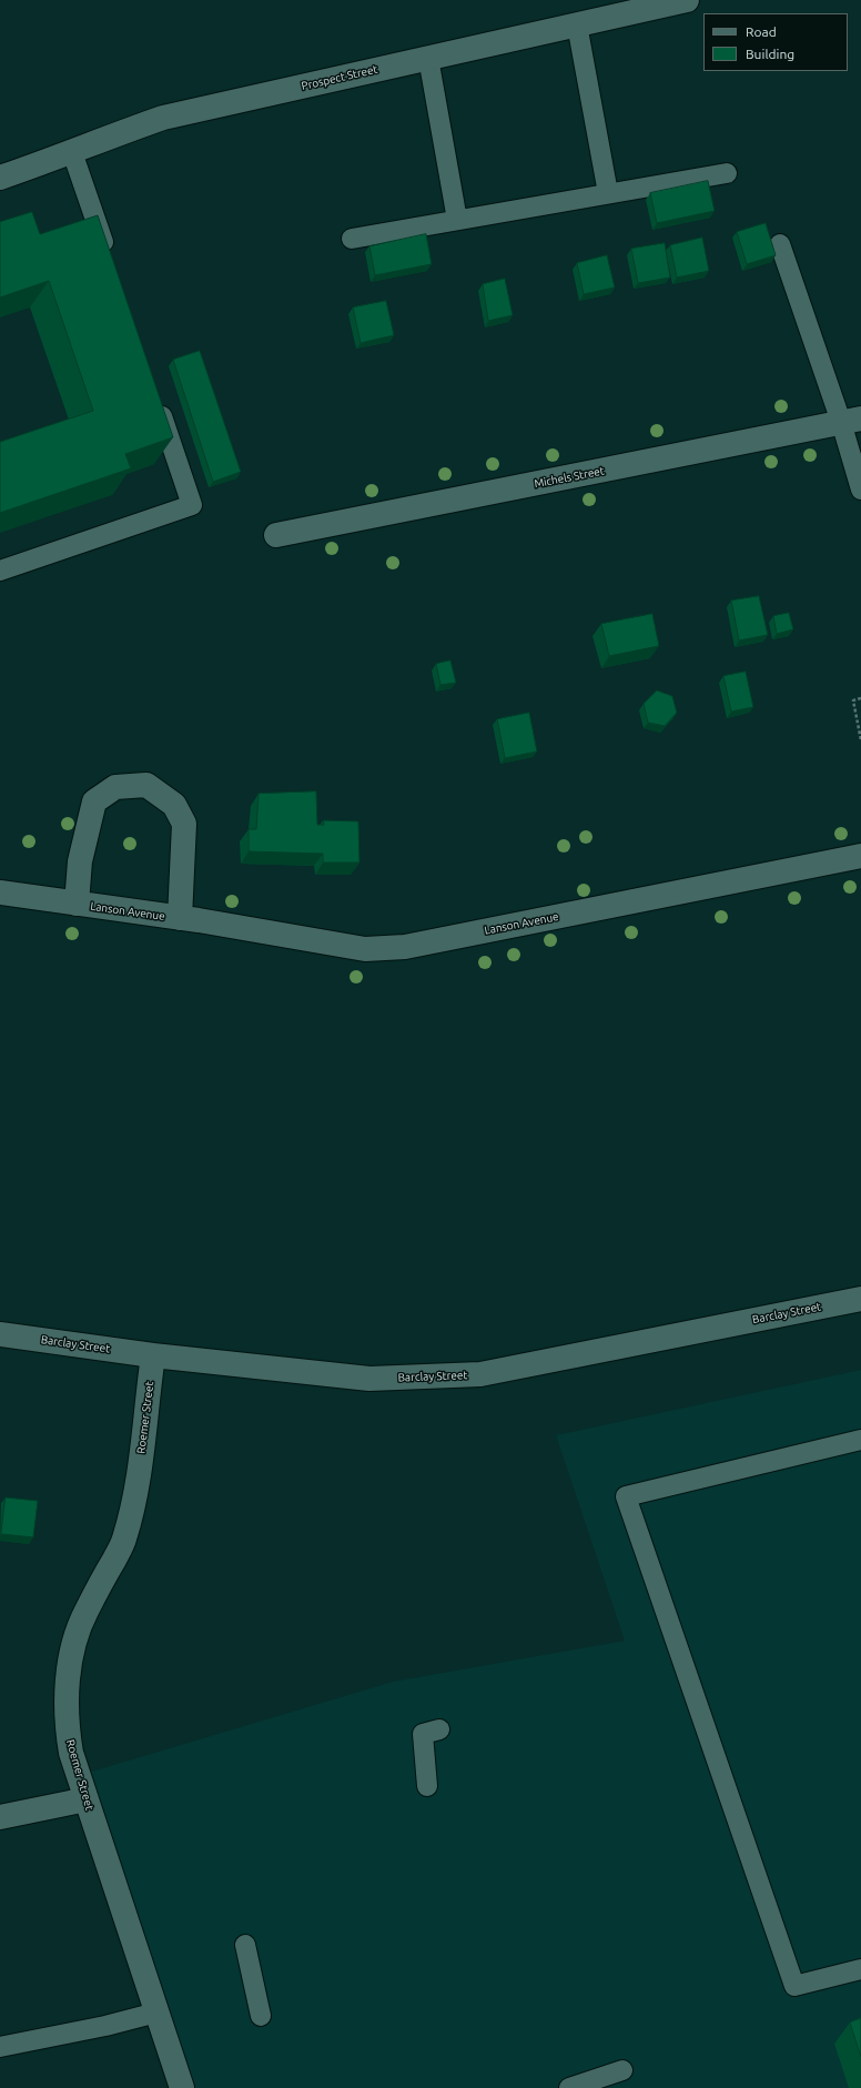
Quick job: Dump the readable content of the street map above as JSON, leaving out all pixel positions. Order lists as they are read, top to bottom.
{
  "streets": {
    "street": [
      "Prospect Street",
      "Michels Street",
      "Lanson Avenue",
      "Barclay Street",
      "Roemer Street"
    ]
  },
  "crossings": [
    ["Barclay Street", "Roemer Street"]
  ],
  "legend": ["Road", "Building"]
}
